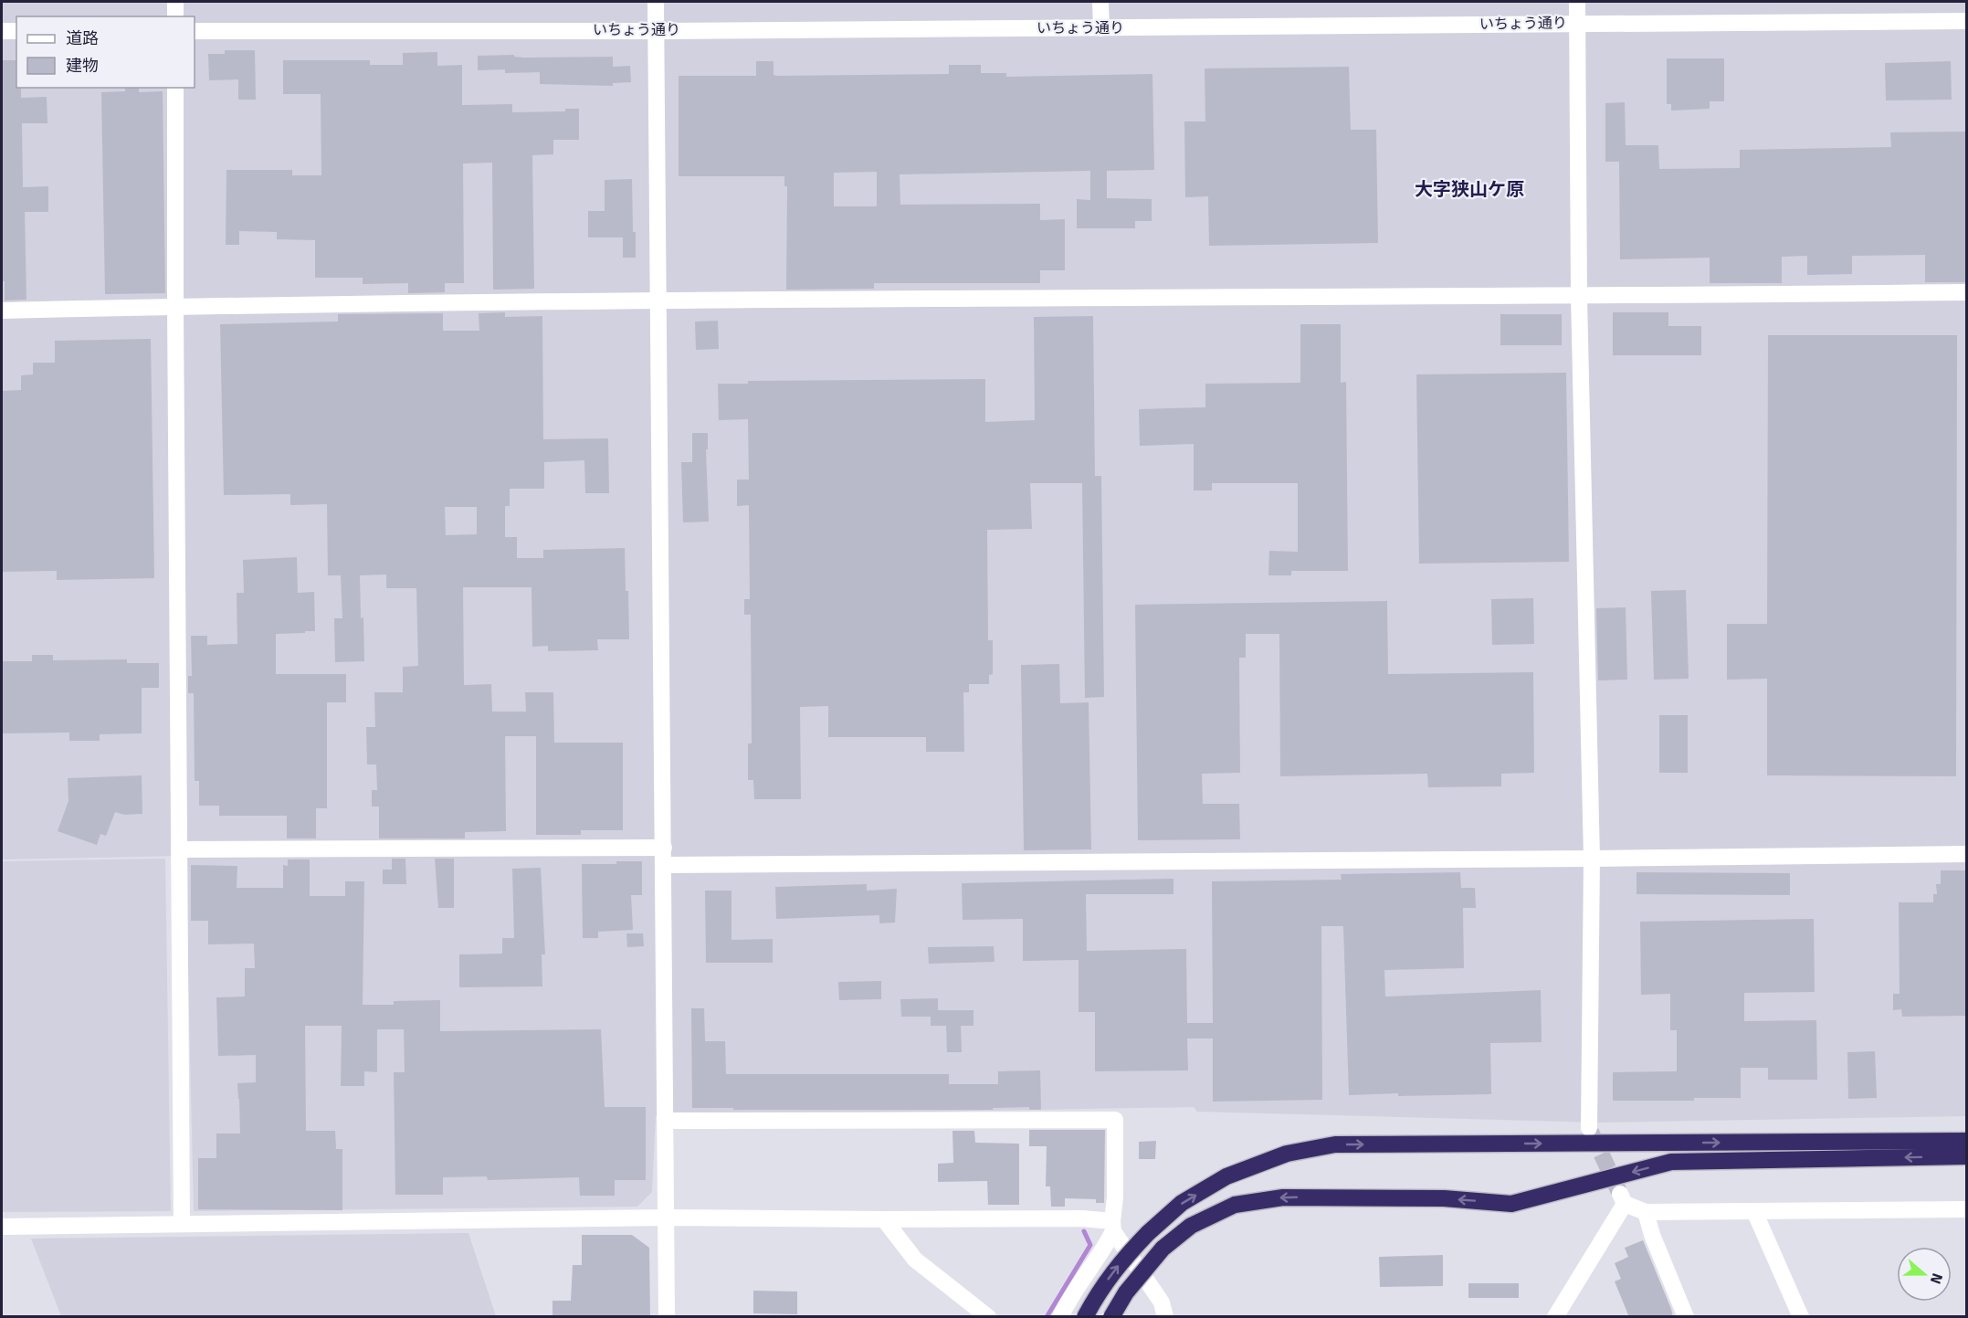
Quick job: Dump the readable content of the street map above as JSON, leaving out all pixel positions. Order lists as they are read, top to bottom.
{
  "streets": {
    "street": ["いちょう通り"]
  },
  "districts": ["大字狭山ケ原"],
  "legend": ["道路", "建物"],
  "north": "right"
}
